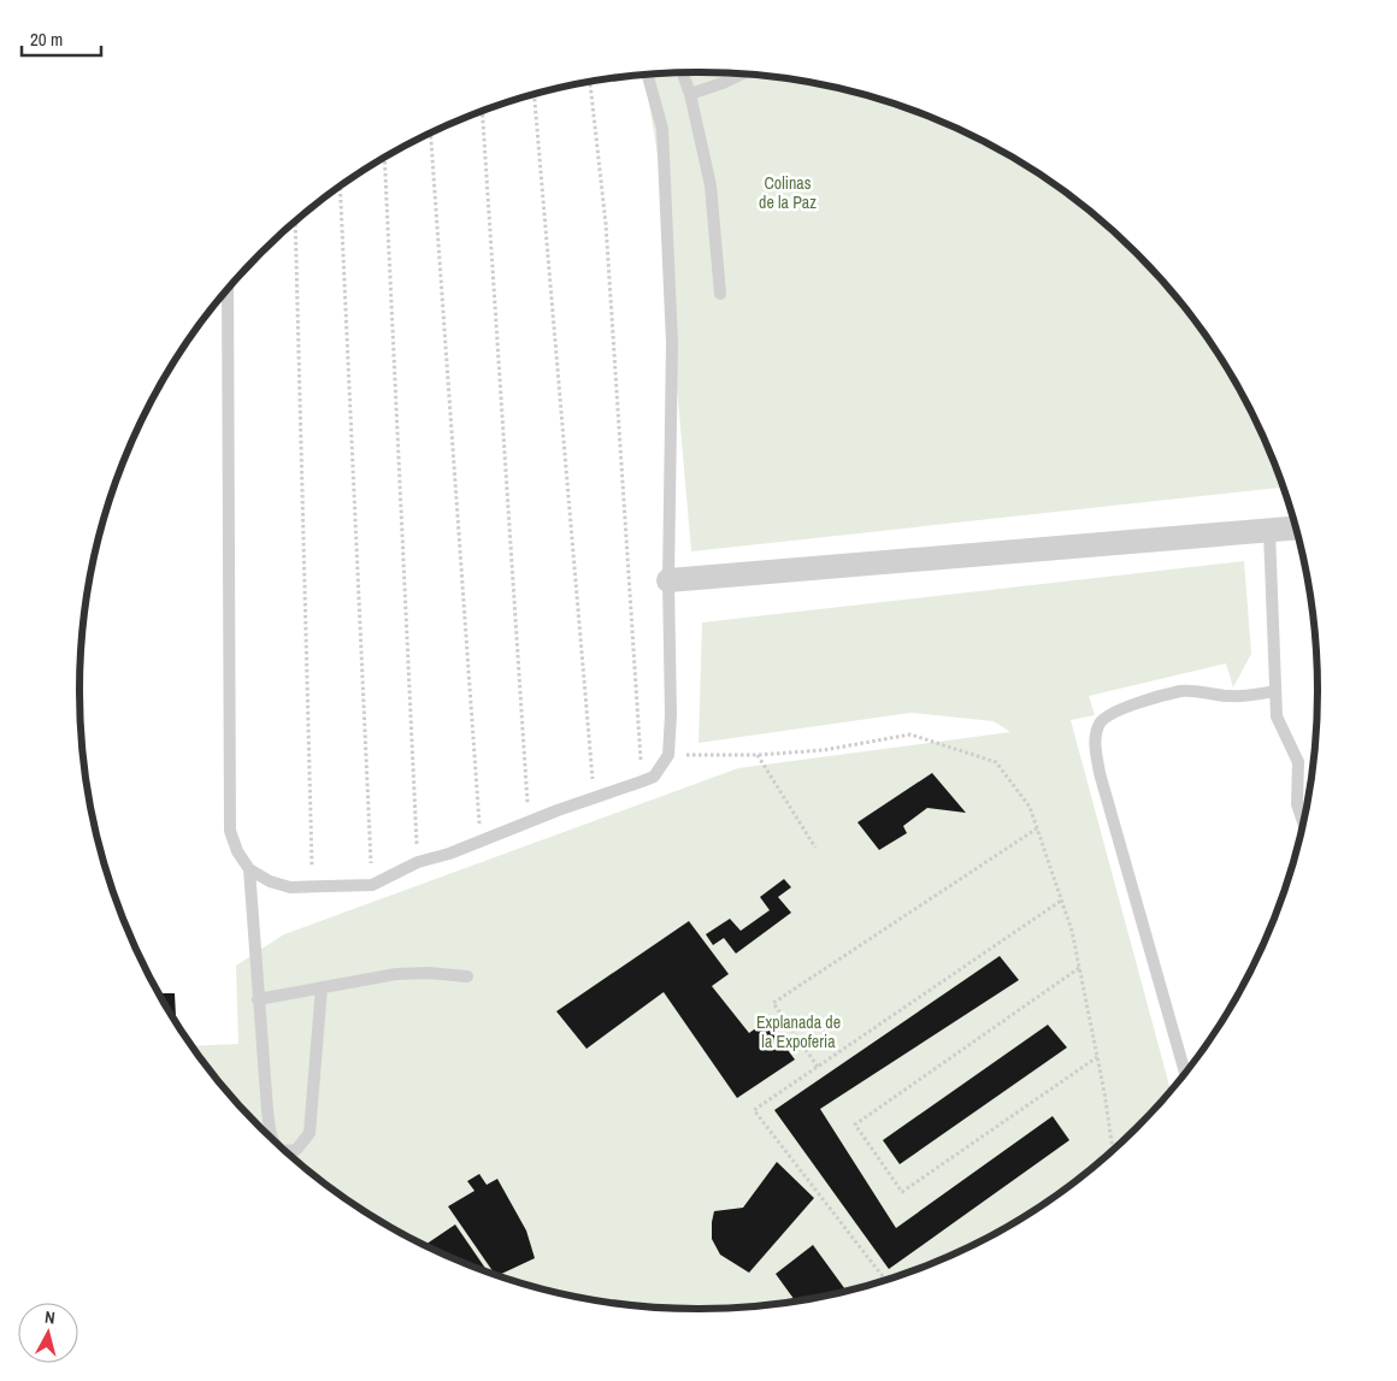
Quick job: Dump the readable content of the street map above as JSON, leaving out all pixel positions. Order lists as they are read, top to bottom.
{
  "parks": ["Colinas de la Paz", "Explanada de la Expoferia"],
  "scale_bar": "20 m",
  "north": "top"
}
